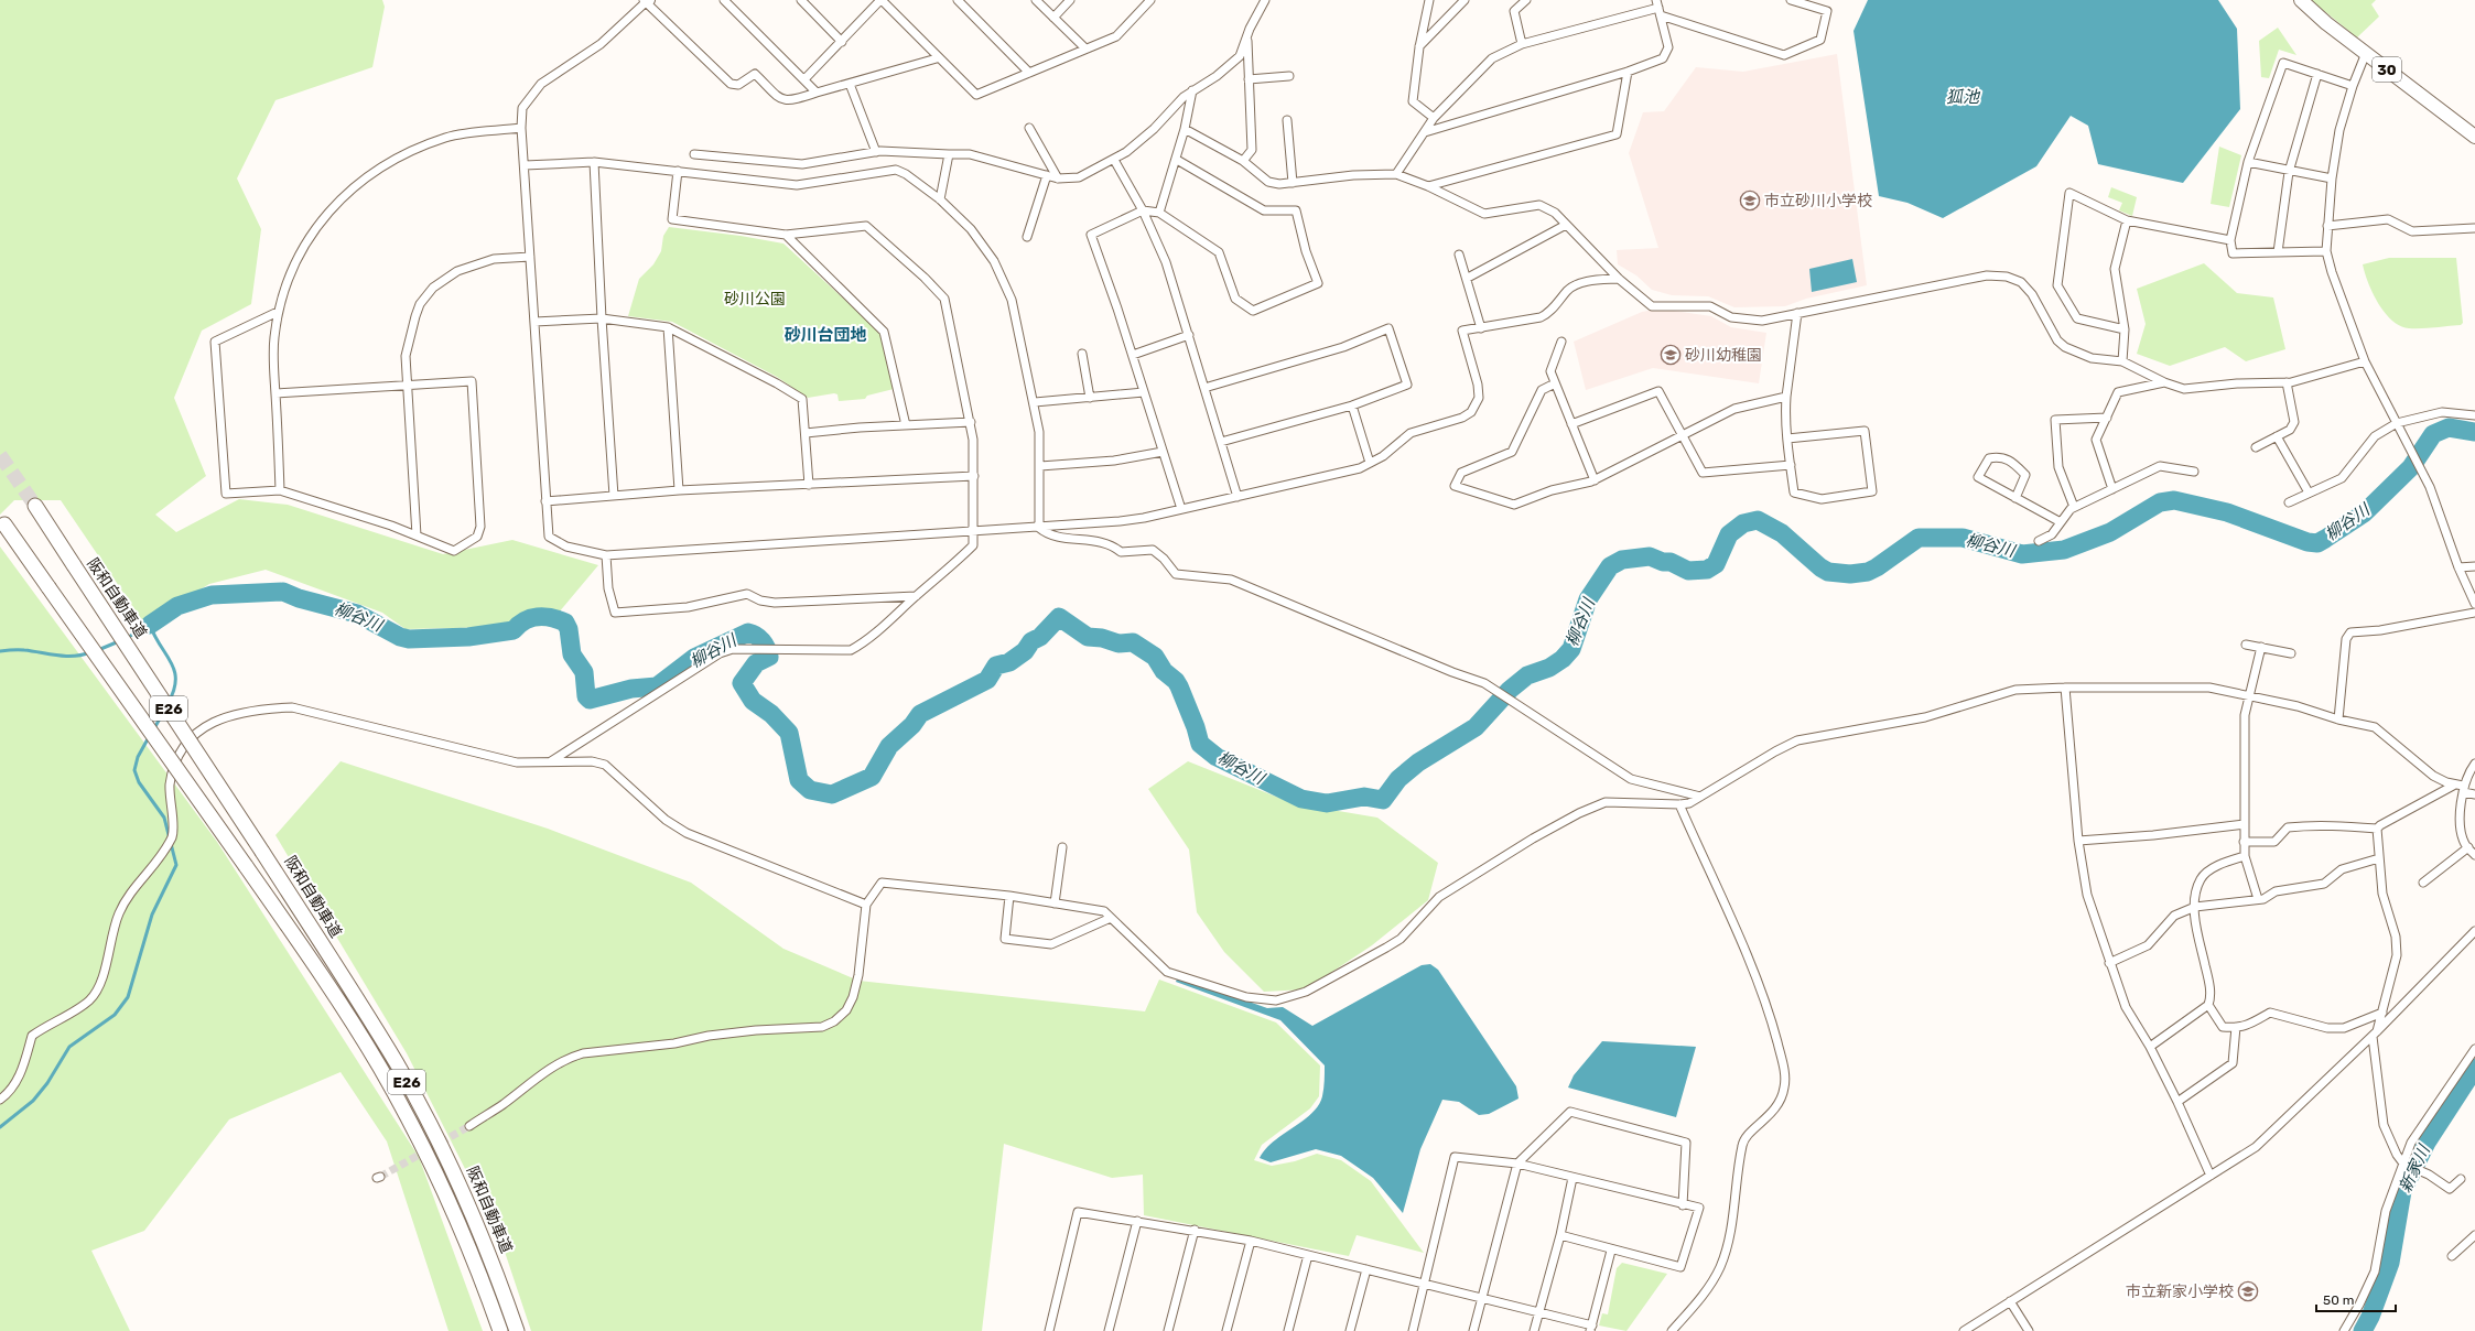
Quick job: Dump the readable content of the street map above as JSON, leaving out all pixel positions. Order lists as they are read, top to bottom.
{
  "streets": {
    "highway": ["阪和自動車道", "E26"],
    "main road": ["30"]
  },
  "districts": ["砂川台団地"],
  "water": ["狐池", "柳谷川", "新家川"],
  "parks": ["砂川公園"],
  "places": {
    "school or university": ["市立砂川小学校", "砂川幼稚園", "市立新家小学校"]
  },
  "scale_bar": "50 m"
}
